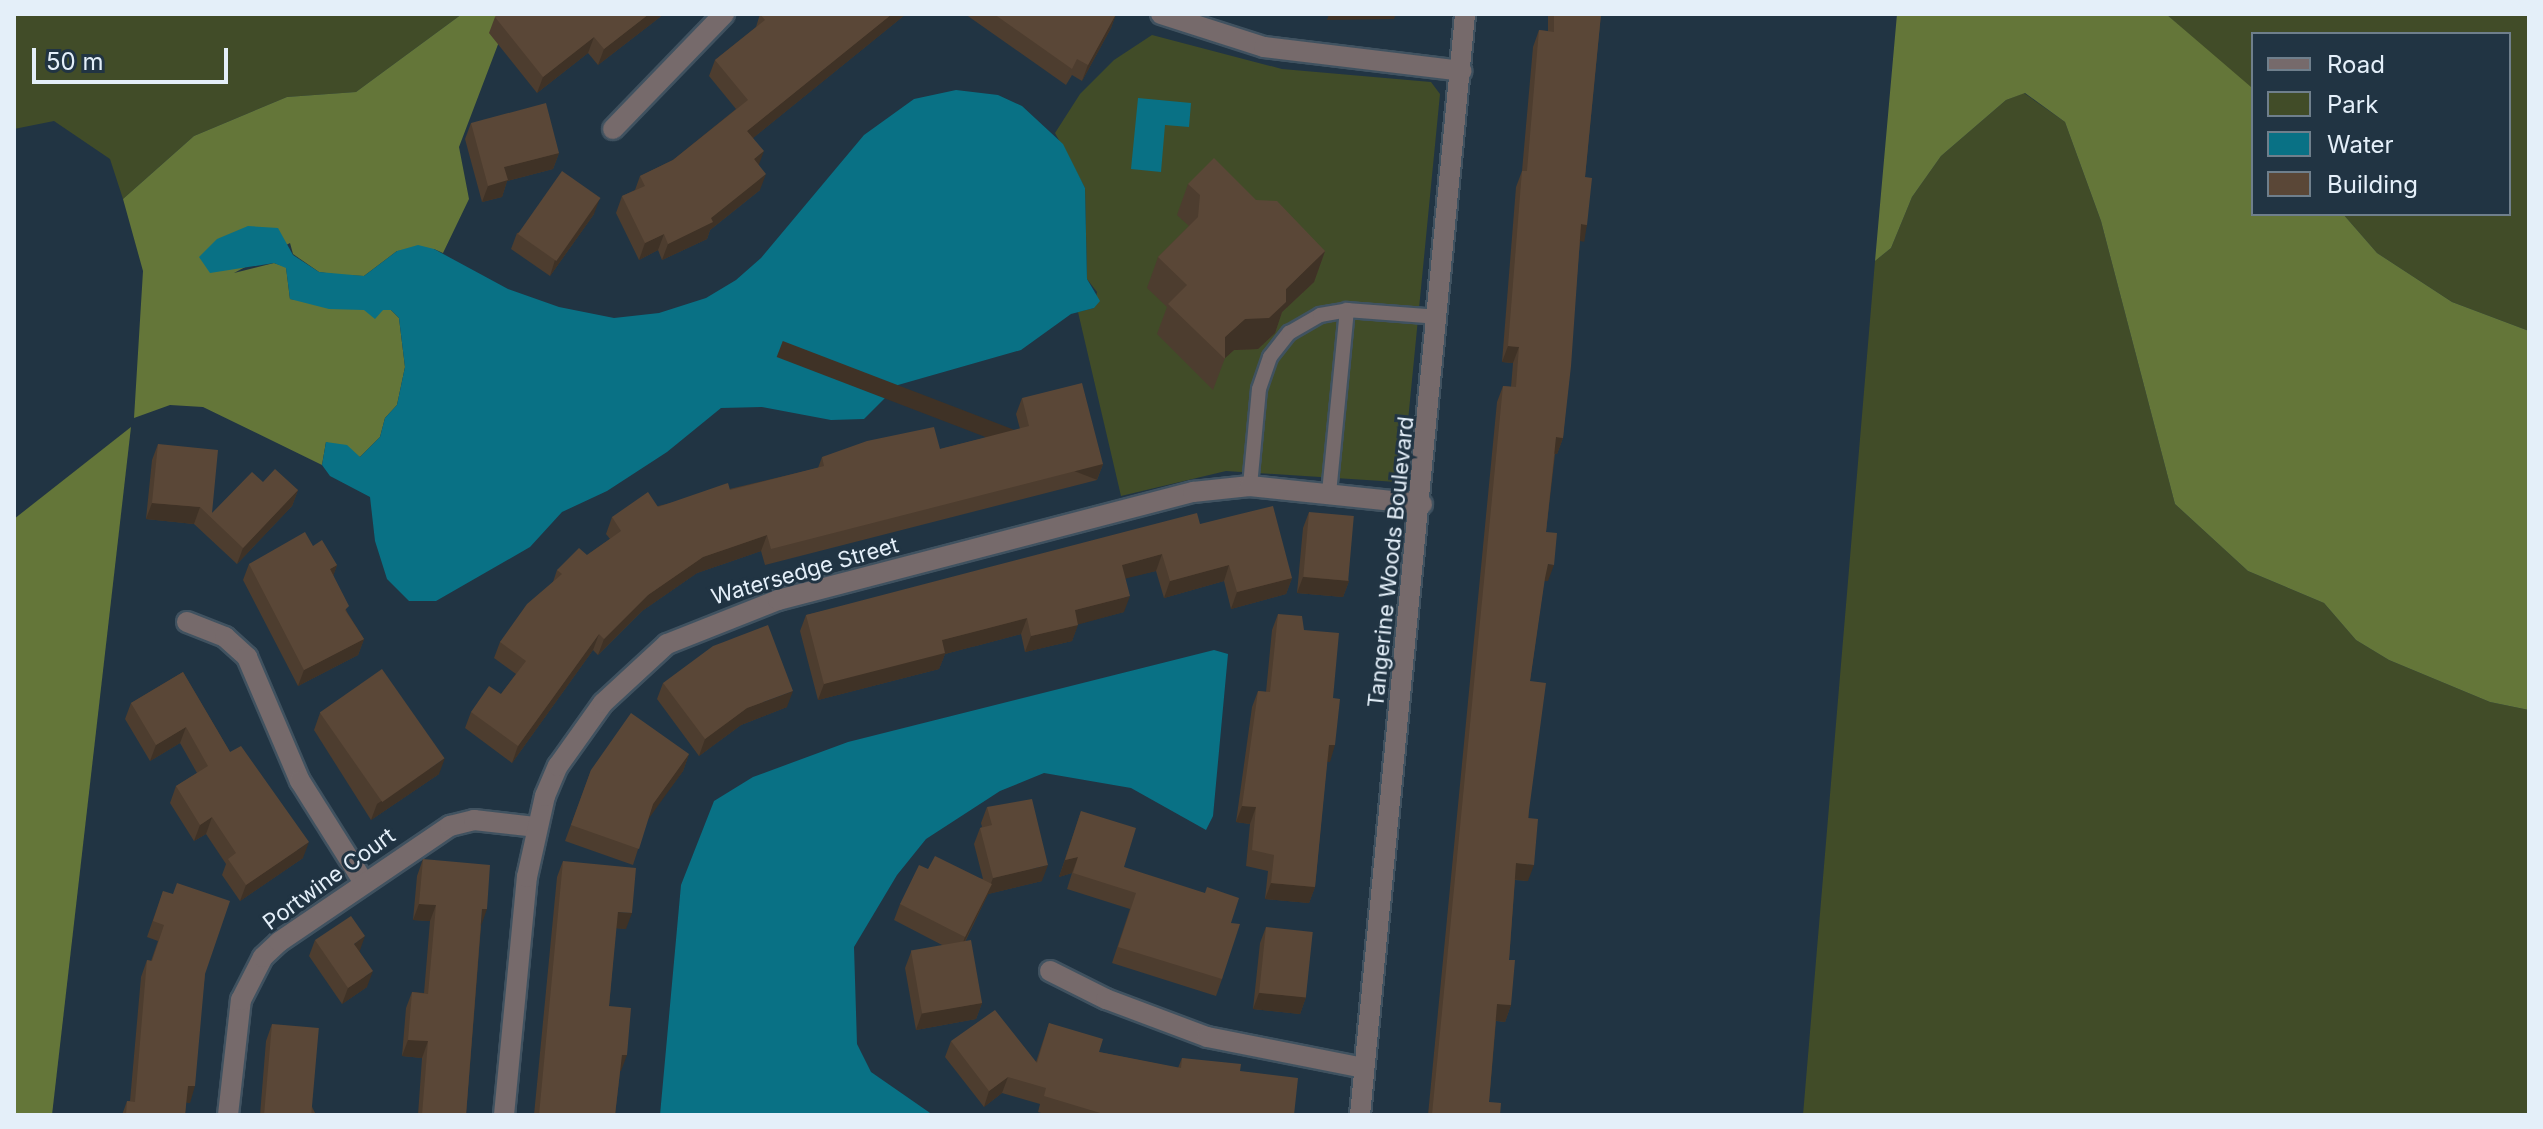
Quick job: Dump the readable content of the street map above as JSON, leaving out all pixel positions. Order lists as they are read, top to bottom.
{
  "streets": {
    "street": ["Tangerine Woods Boulevard", "Watersedge Street", "Portwine Court"]
  },
  "crossings": [
    ["Tangerine Woods Boulevard", "Watersedge Street"],
    ["Watersedge Street", "Portwine Court"]
  ],
  "legend": [
    "Road",
    "Park",
    "Water",
    "Building"
  ],
  "scale_bar": "50 m"
}
